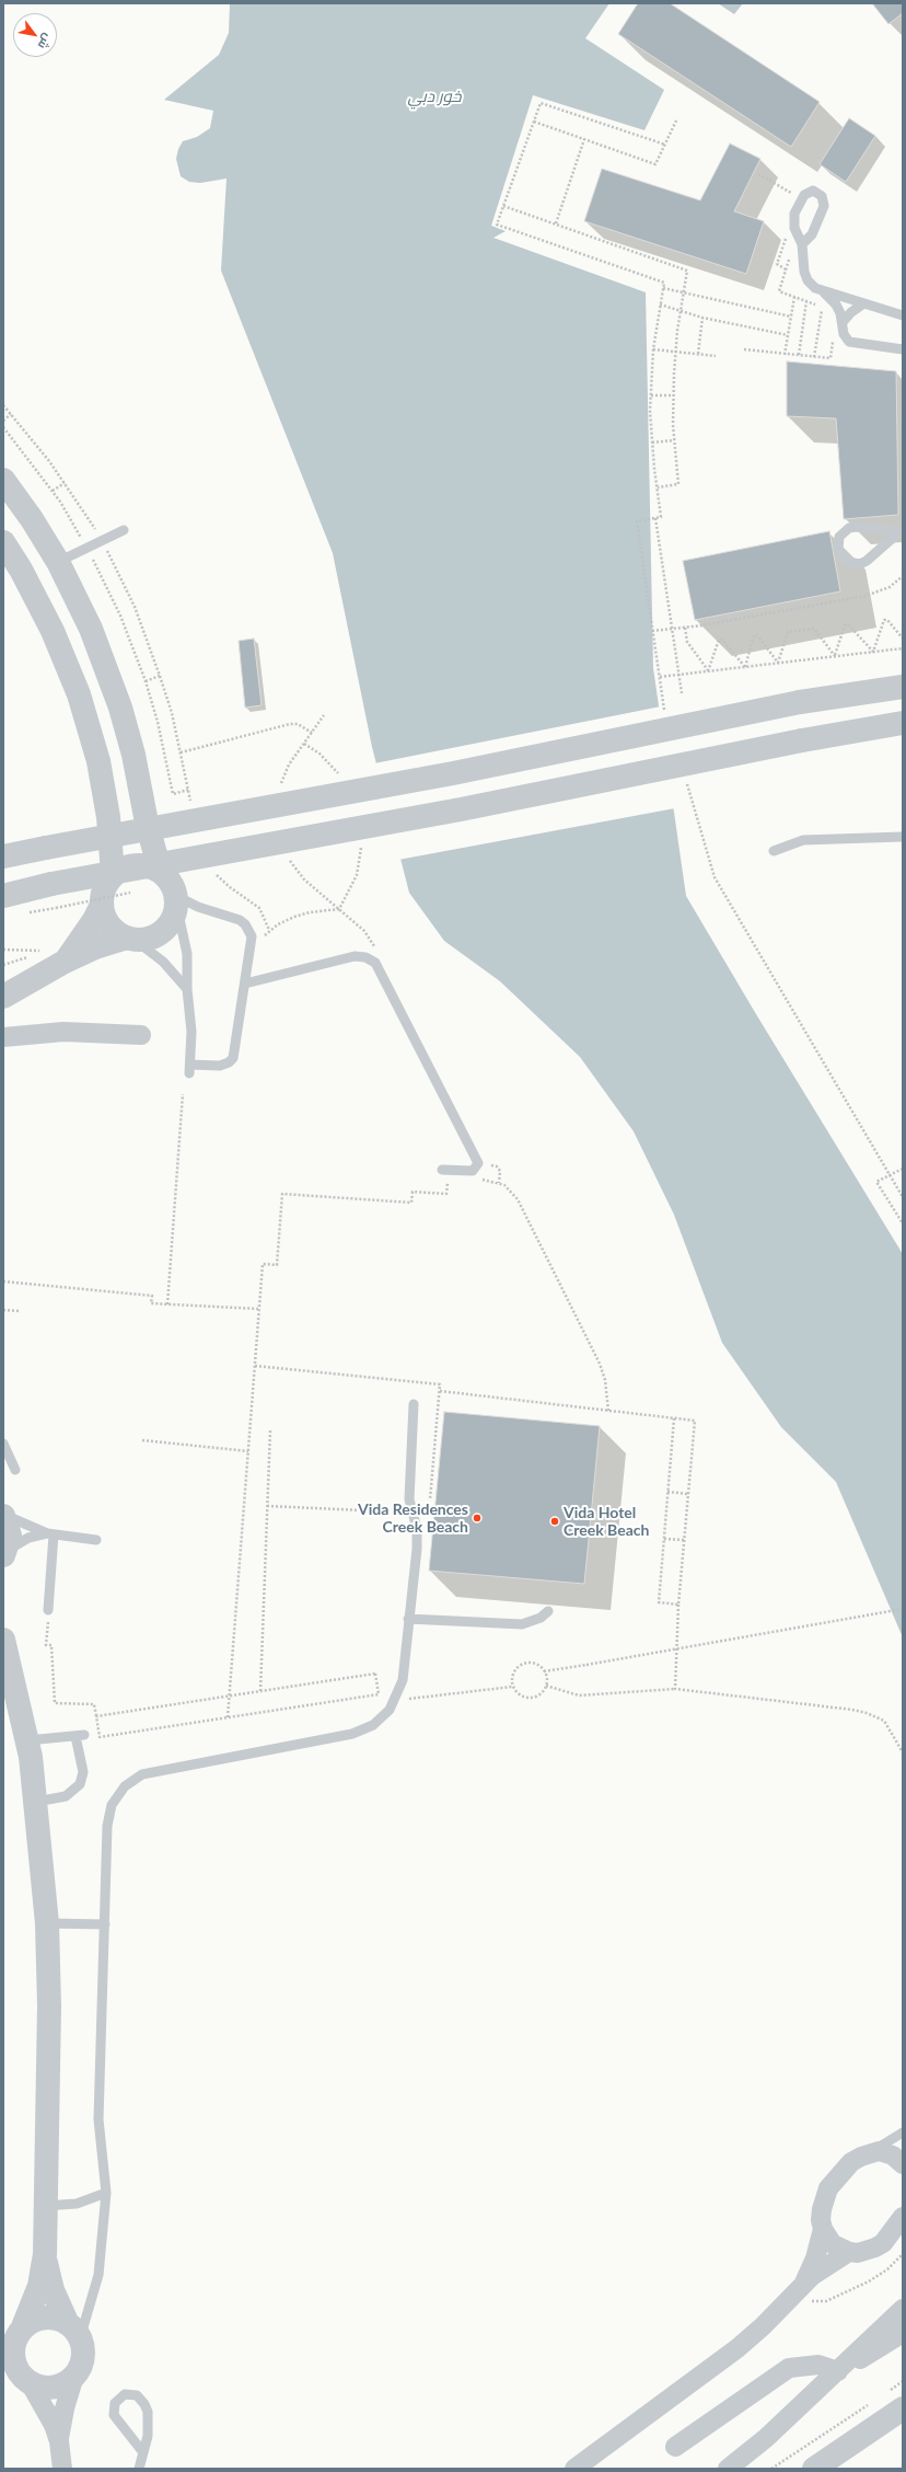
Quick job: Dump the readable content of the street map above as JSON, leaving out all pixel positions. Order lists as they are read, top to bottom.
{
  "water": ["خور دبي"],
  "places": ["Vida Residences Creek Beach", "Vida Hotel Creek Beach"],
  "north": "bottom right"
}
